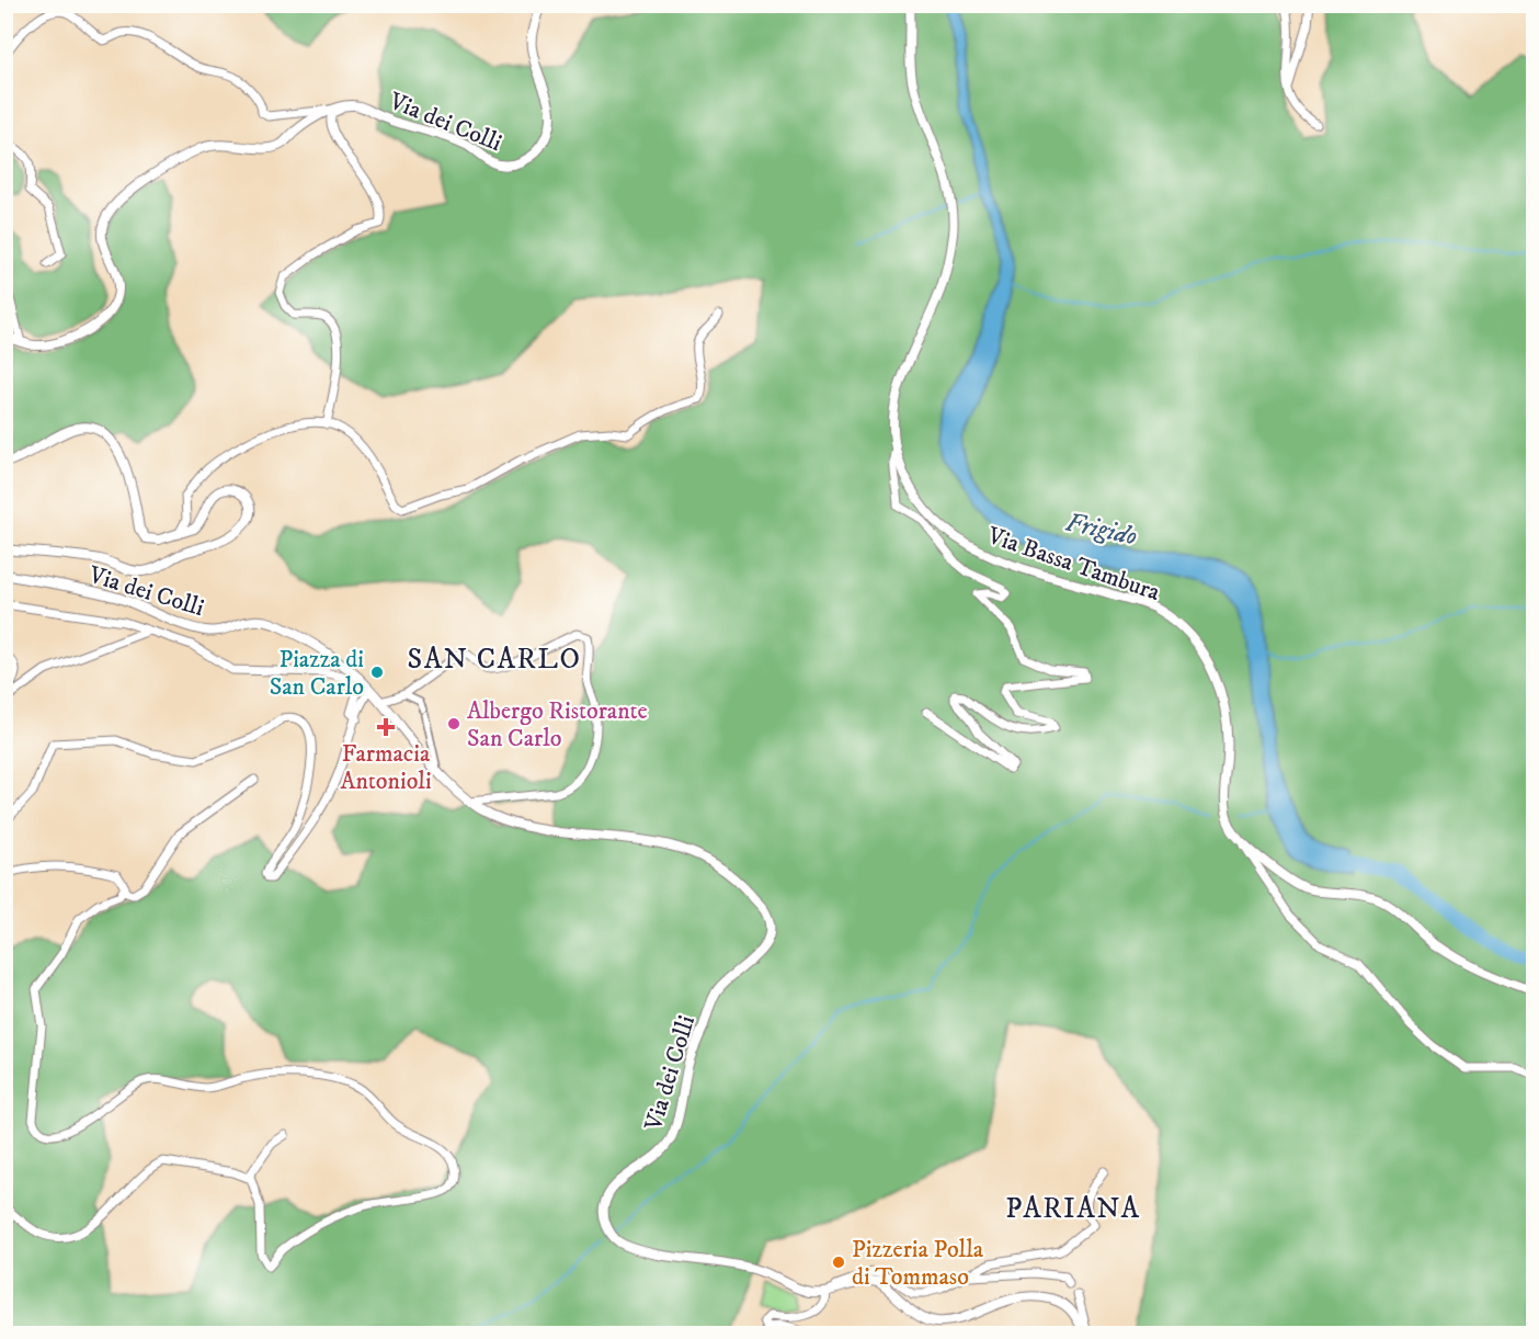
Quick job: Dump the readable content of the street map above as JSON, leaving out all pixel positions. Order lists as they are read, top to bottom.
{
  "streets": {
    "street": ["Via dei Colli", "Via Bassa Tambura"]
  },
  "districts": ["SAN CARLO", "PARIANA"],
  "water": ["Frigido"],
  "places": {
    "other": ["Piazza di San Carlo", "Albergo Ristorante San Carlo", "Pizzeria Polla di Tommaso"],
    "health": ["Farmacia Antonioli"]
  }
}
